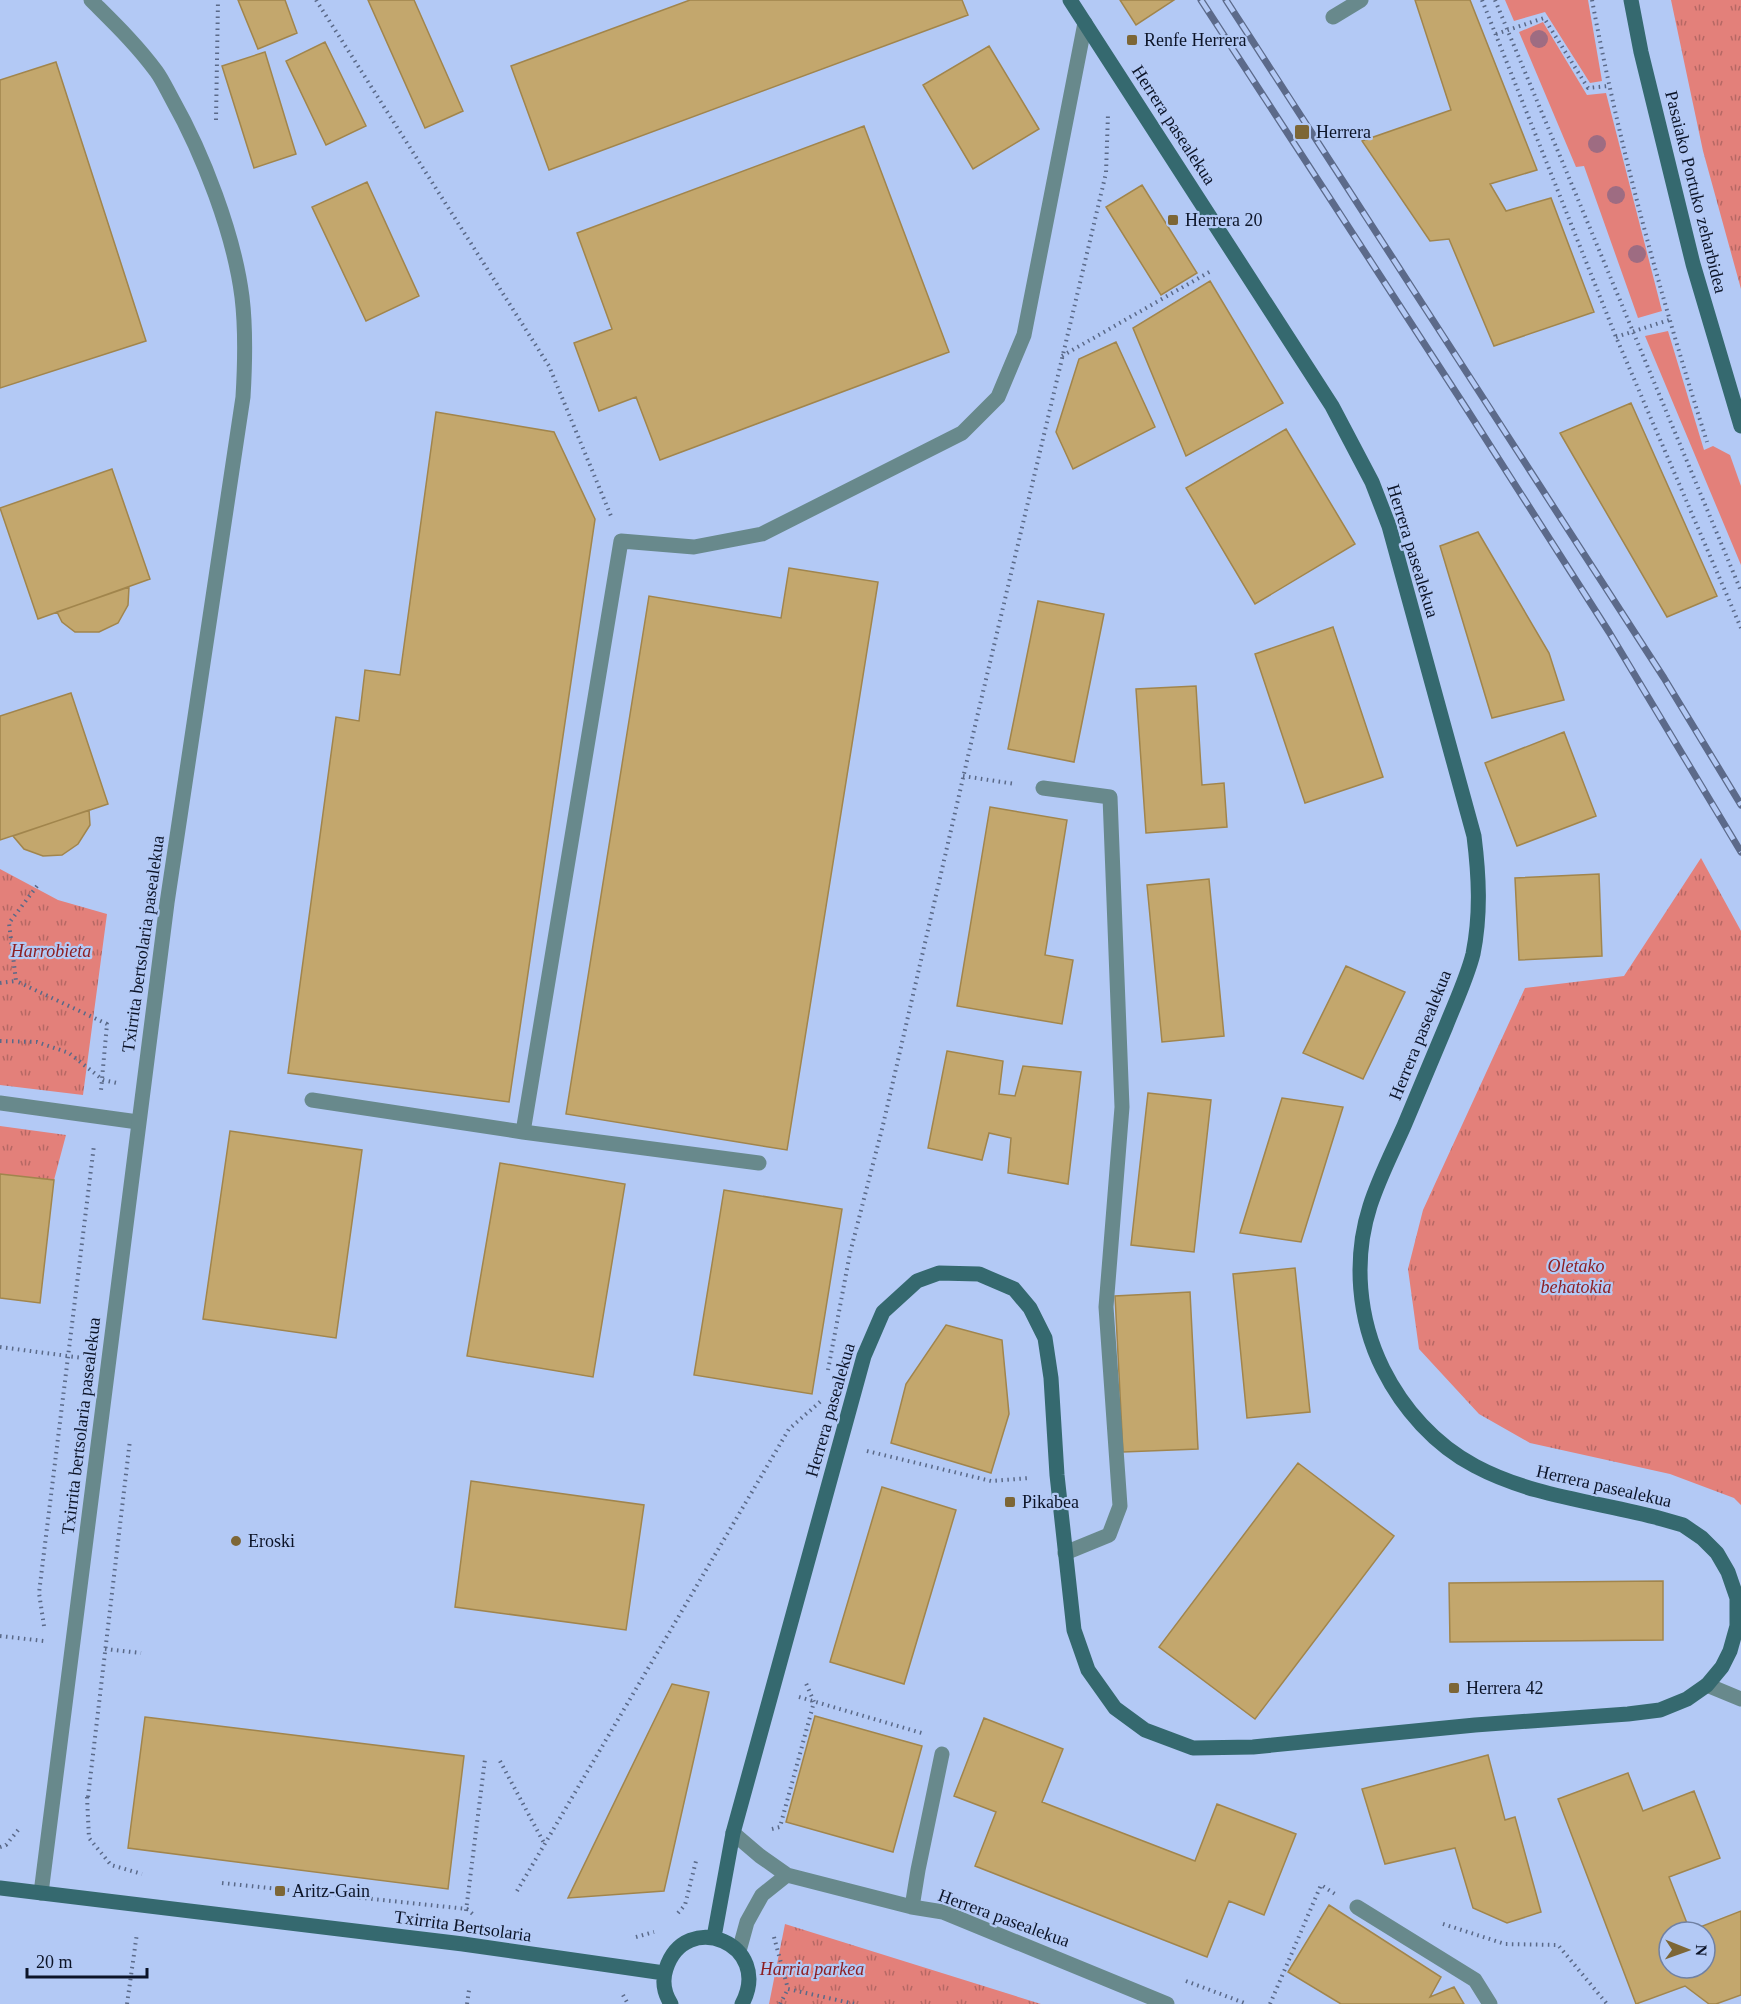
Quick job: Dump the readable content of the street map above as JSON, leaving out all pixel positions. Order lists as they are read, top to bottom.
{
  "streets": {
    "street": [
      "Herrera pasealekua",
      "Pasaiako Portuko zeharbidea",
      "Txirrita bertsolaria pasealekua",
      "Txirrita Bertsolaria"
    ]
  },
  "crossings": [
    ["Txirrita bertsolaria pasealekua", "Txirrita Bertsolaria"]
  ],
  "parks": ["Harrobieta", "Oletako behatokia", "Harria parkea"],
  "places": {
    "transit": [
      "Renfe Herrera",
      "Herrera",
      "Herrera 20",
      "Pikabea",
      "Herrera 42",
      "Aritz-Gain"
    ],
    "other": ["Eroski"]
  },
  "scale_bar": "20 m",
  "north": "right"
}
